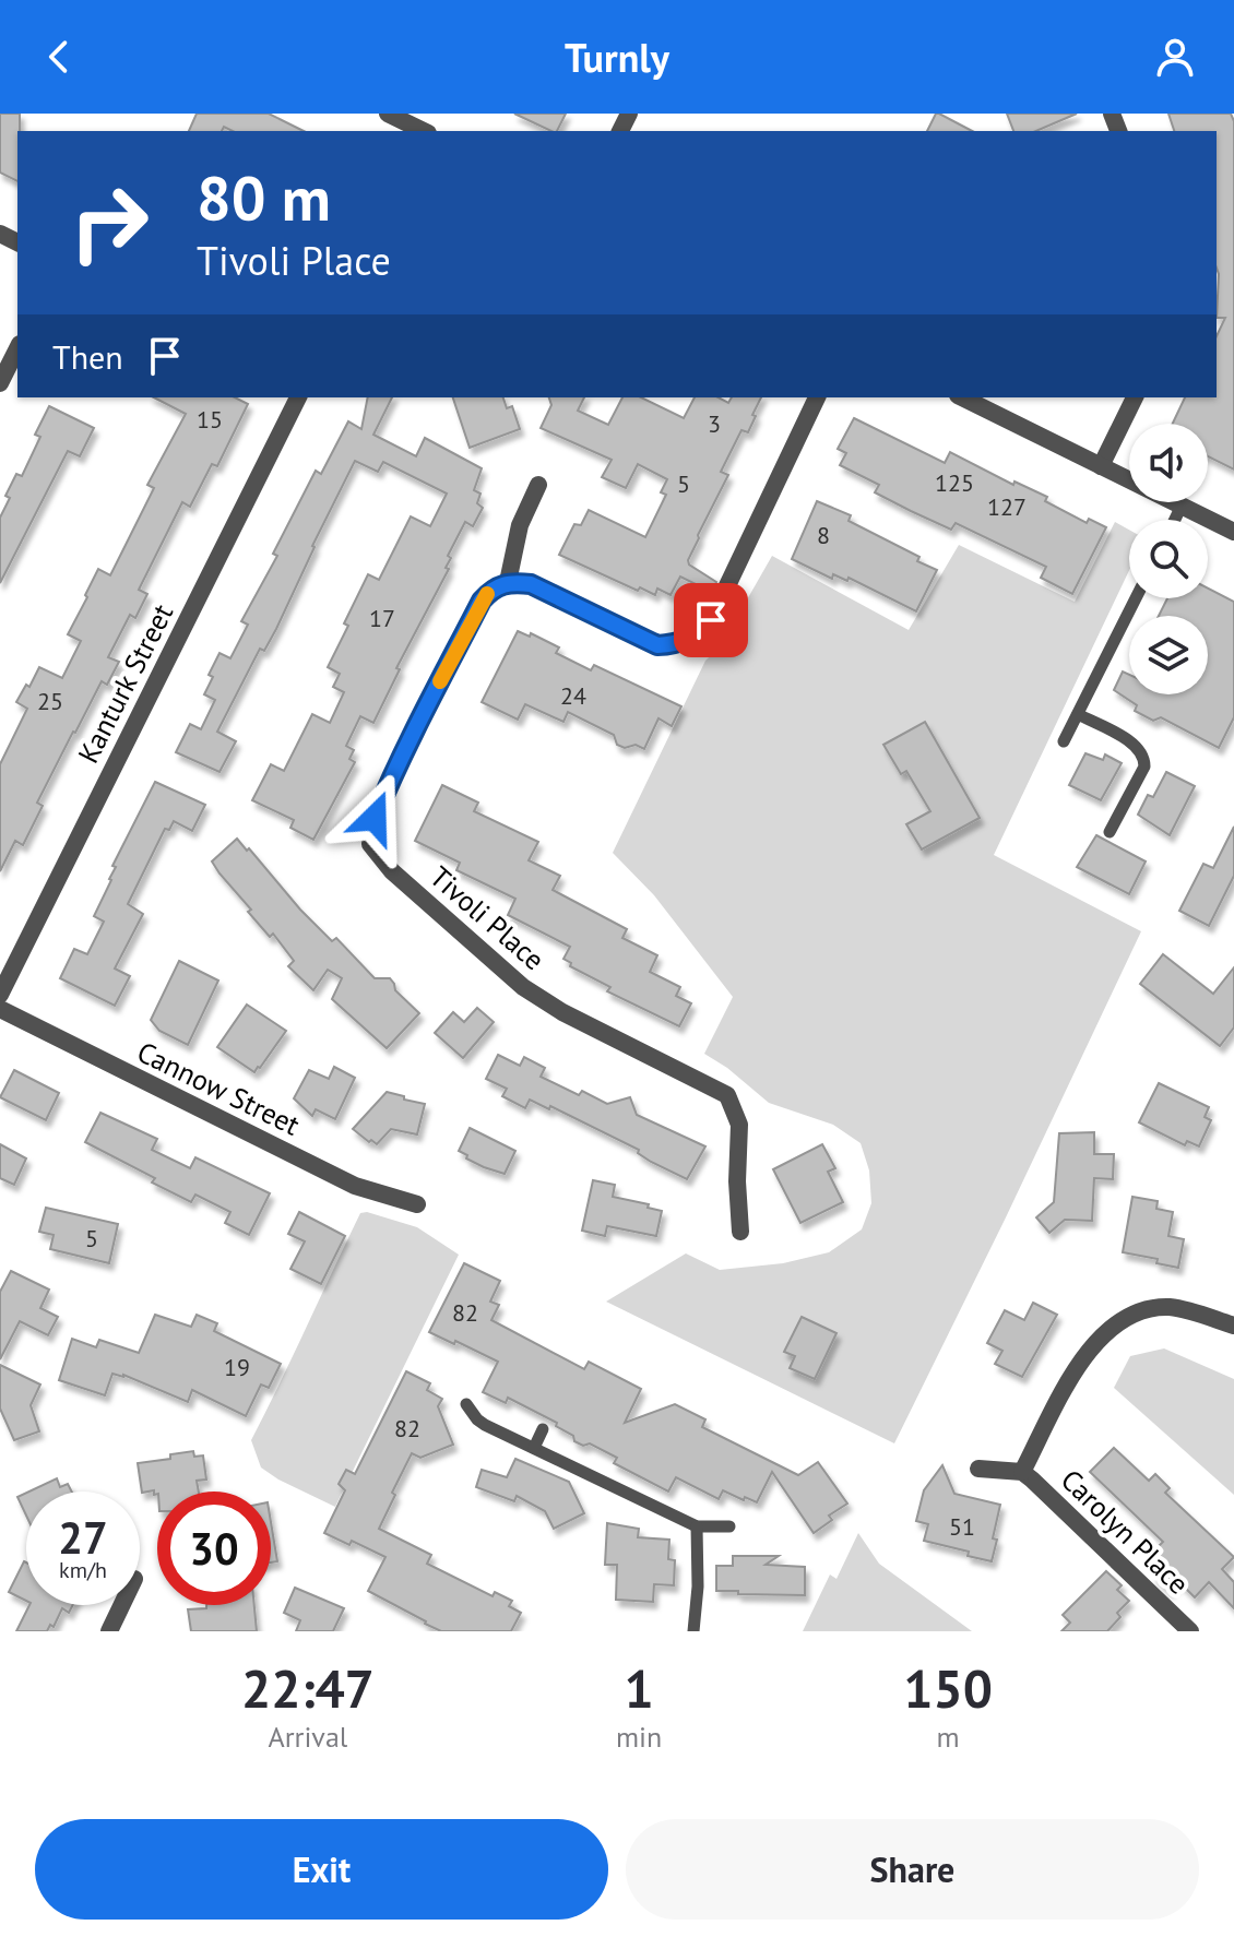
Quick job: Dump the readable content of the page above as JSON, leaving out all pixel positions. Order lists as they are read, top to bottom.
{
  "streets": {
    "street": [
      "Kanturk Street",
      "Tivoli Place",
      "Cannow Street",
      "Carolyn Place"
    ]
  },
  "house_numbers": [
    "15",
    "3",
    "125",
    "5",
    "127",
    "8",
    "17",
    "24",
    "25",
    "5",
    "82",
    "19",
    "82",
    "51"
  ],
  "page": {
    "header": "Turnly",
    "turn": ["80 m", "Tivoli Place"],
    "then": "Then",
    "speed": "27 km/h",
    "limit": "30",
    "eta": [
      "22:47",
      "Arrival",
      "1",
      "min",
      "150",
      "m"
    ],
    "buttons": ["Exit", "Share"]
  }
}
